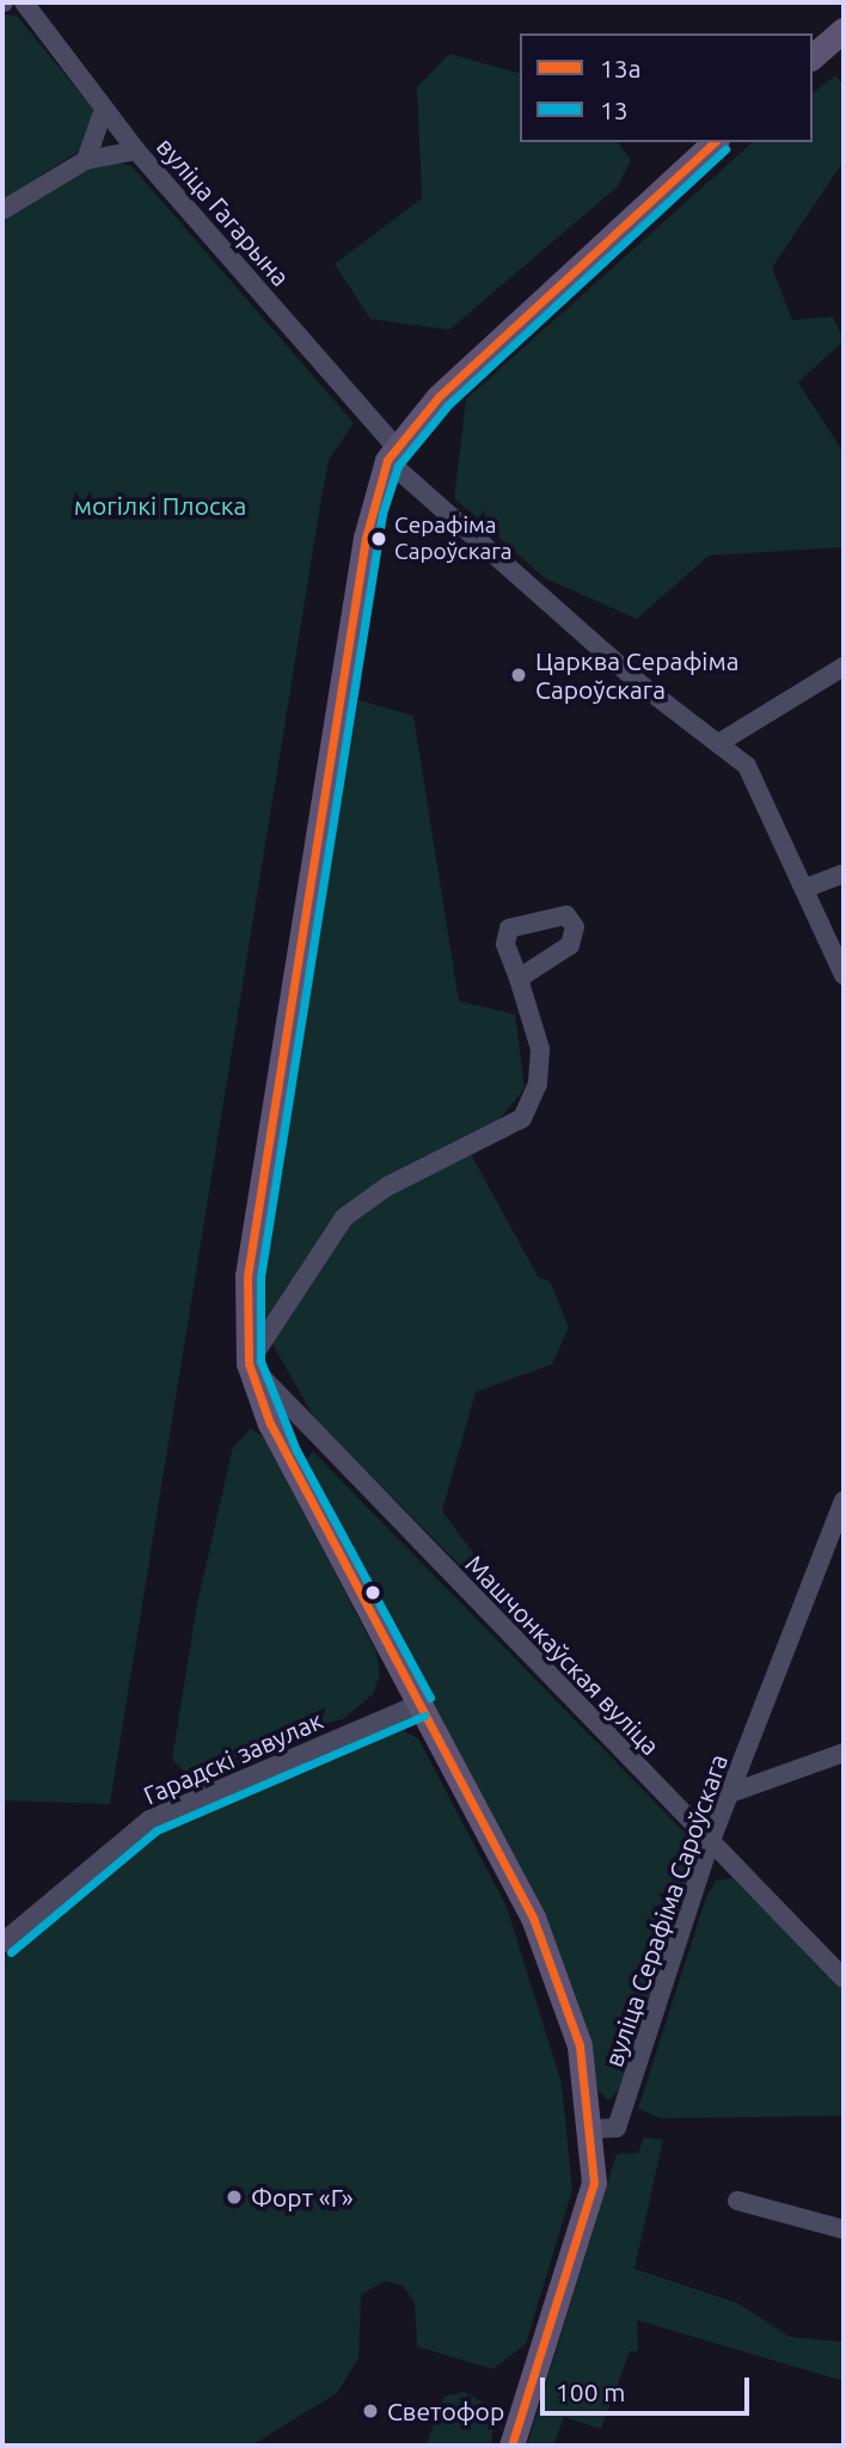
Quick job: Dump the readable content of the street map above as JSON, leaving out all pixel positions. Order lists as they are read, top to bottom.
{
  "streets": {
    "street": [
      "вуліца Гагарына",
      "Машчонкаўская вуліца",
      "Гарадскі завулак",
      "вуліца Серафіма Сароўскага"
    ]
  },
  "crossings": [
    ["Машчонкаўская вуліца", "вуліца Серафіма Сароўскага"]
  ],
  "parks": ["могілкі Плоска"],
  "places": [
    "Серафіма Сароўскага",
    "Царква Серафіма Сароўскага",
    "Форт «Г»",
    "Светофор"
  ],
  "lines": ["transit line 13а", "transit line 13"],
  "legend": ["13а", "13"],
  "scale_bar": "100 m"
}
